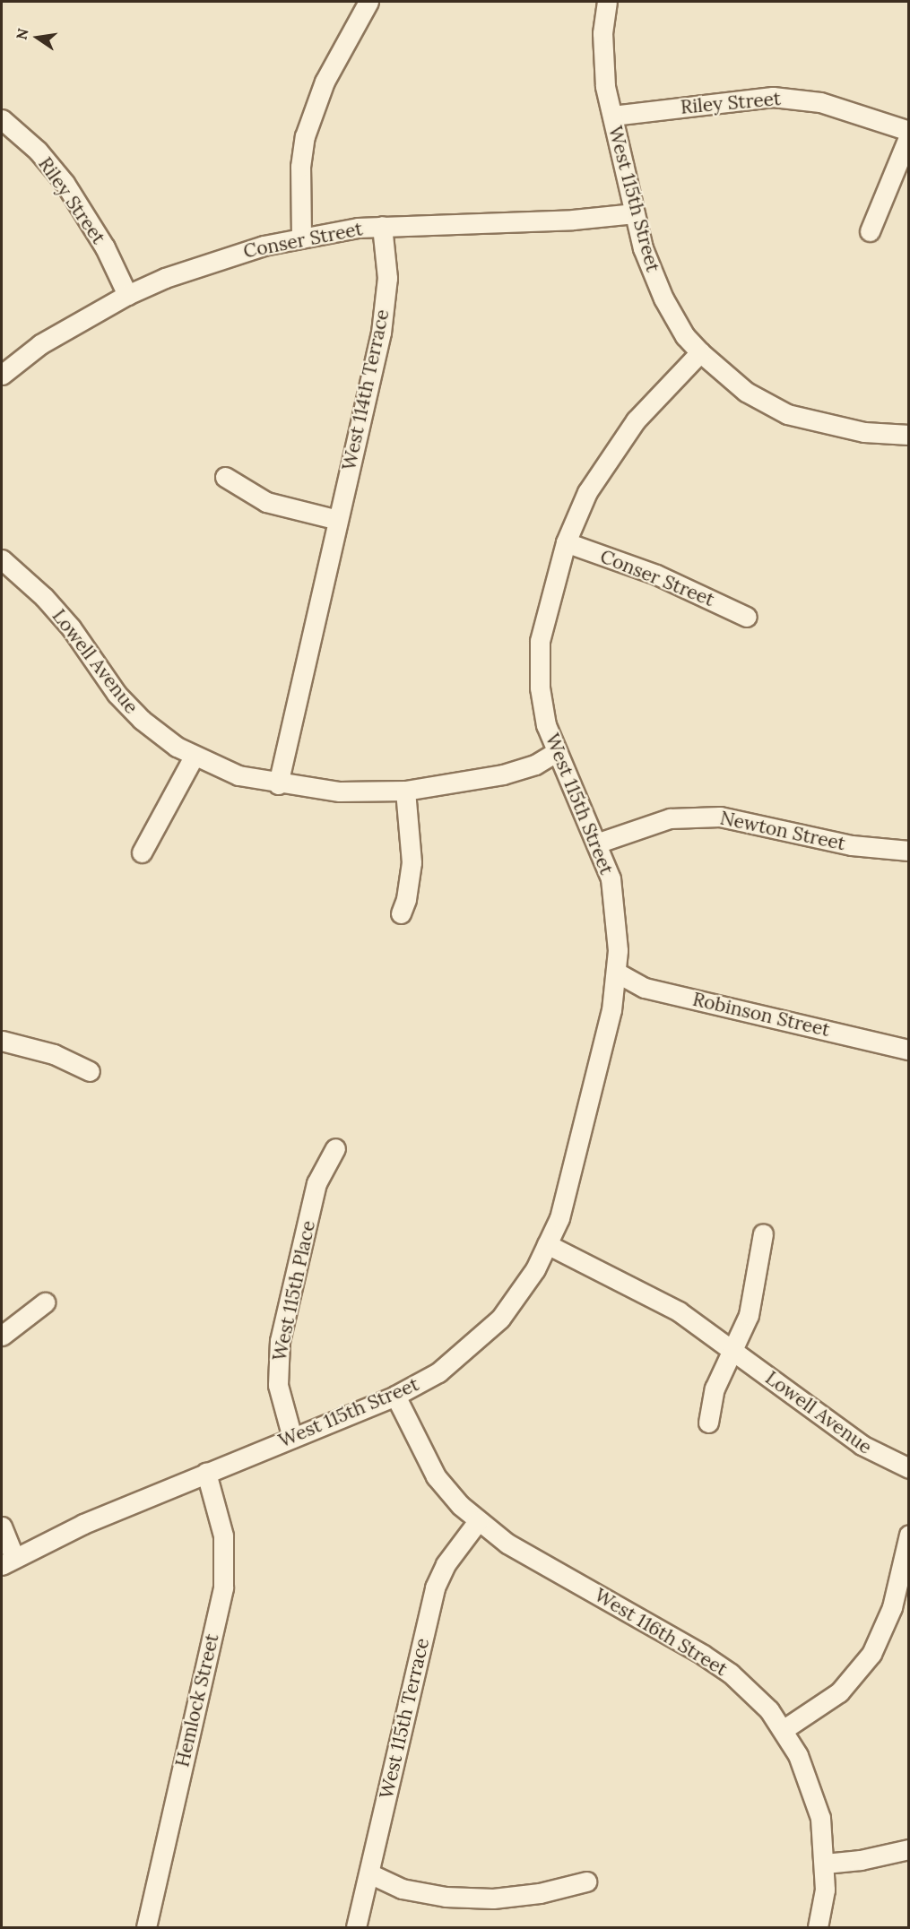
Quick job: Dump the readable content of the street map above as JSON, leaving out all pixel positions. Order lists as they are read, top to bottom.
{
  "streets": {
    "street": [
      "Riley Street",
      "West 115th Street",
      "Conser Street",
      "West 114th Terrace",
      "Lowell Avenue",
      "Newton Street",
      "Robinson Street",
      "West 115th Place",
      "West 116th Street",
      "Hemlock Street",
      "West 115th Terrace"
    ]
  },
  "crossings": [
    ["Riley Street", "West 115th Street"],
    ["Riley Street", "Conser Street"],
    ["West 115th Street", "Conser Street"],
    ["West 115th Street", "Lowell Avenue"],
    ["West 115th Street", "Newton Street"],
    ["West 115th Street", "Robinson Street"],
    ["West 115th Street", "West 115th Place"],
    ["West 115th Street", "West 116th Street"],
    ["West 115th Street", "Hemlock Street"],
    ["Conser Street", "West 114th Terrace"],
    ["West 114th Terrace", "Lowell Avenue"],
    ["West 116th Street", "West 115th Terrace"]
  ],
  "north": "left"
}
